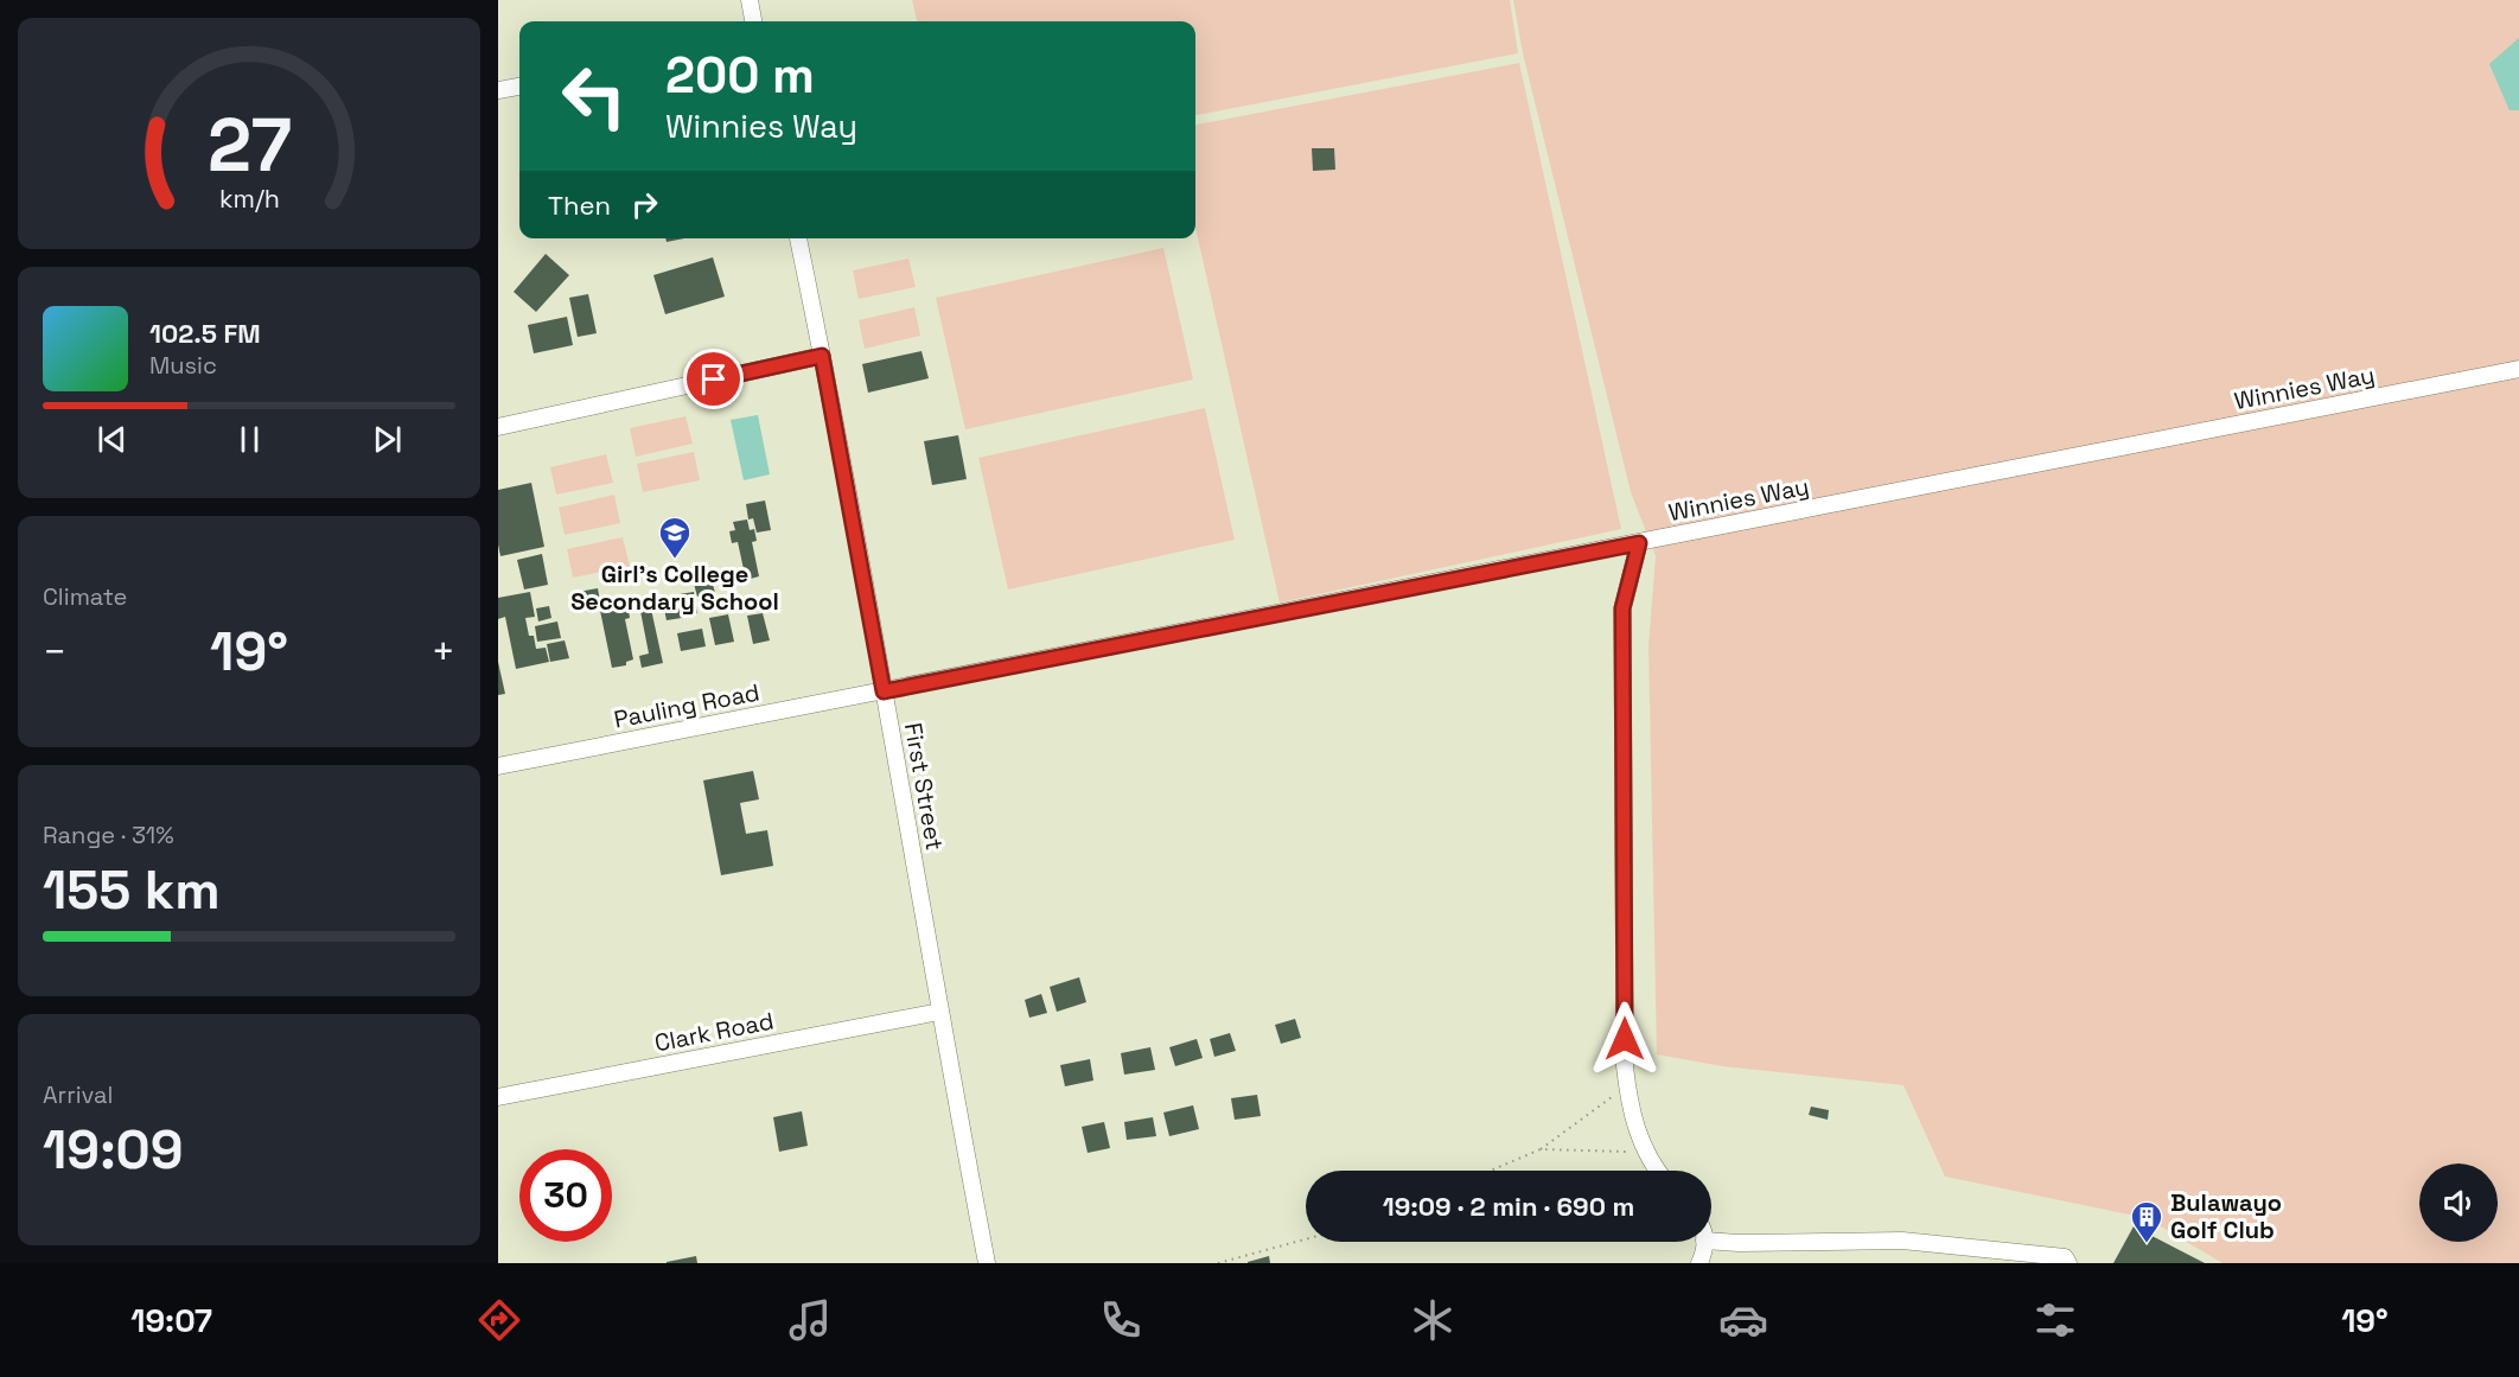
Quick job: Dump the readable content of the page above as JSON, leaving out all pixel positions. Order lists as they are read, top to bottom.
{
  "streets": {
    "street": [
      "Winnies Way",
      "Pauling Road",
      "First Street",
      "Clark Road"
    ]
  },
  "crossings": [
    ["Winnies Way", "Pauling Road"],
    ["Winnies Way", "First Street"],
    ["Pauling Road", "First Street"],
    ["First Street", "Clark Road"]
  ],
  "places": {
    "school or university": ["Girl's College Secondary School"],
    "building": ["Bulawayo Golf Club"]
  },
  "page": {
    "turn": ["200 m", "Winnies Way"],
    "then": "Then",
    "song": ["102.5 FM", "Music"],
    "tile": [
      "Climate",
      ["Range · 31%", "155 km"],
      ["Arrival", "19:09"]
    ],
    "heat": ["−", "19°", "+"],
    "limit": "30",
    "trip": "19:09 · 2 min · 690 m",
    "tabs": ["19:07", "19°"],
    "gauge": ["27", "km/h"]
  }
}
